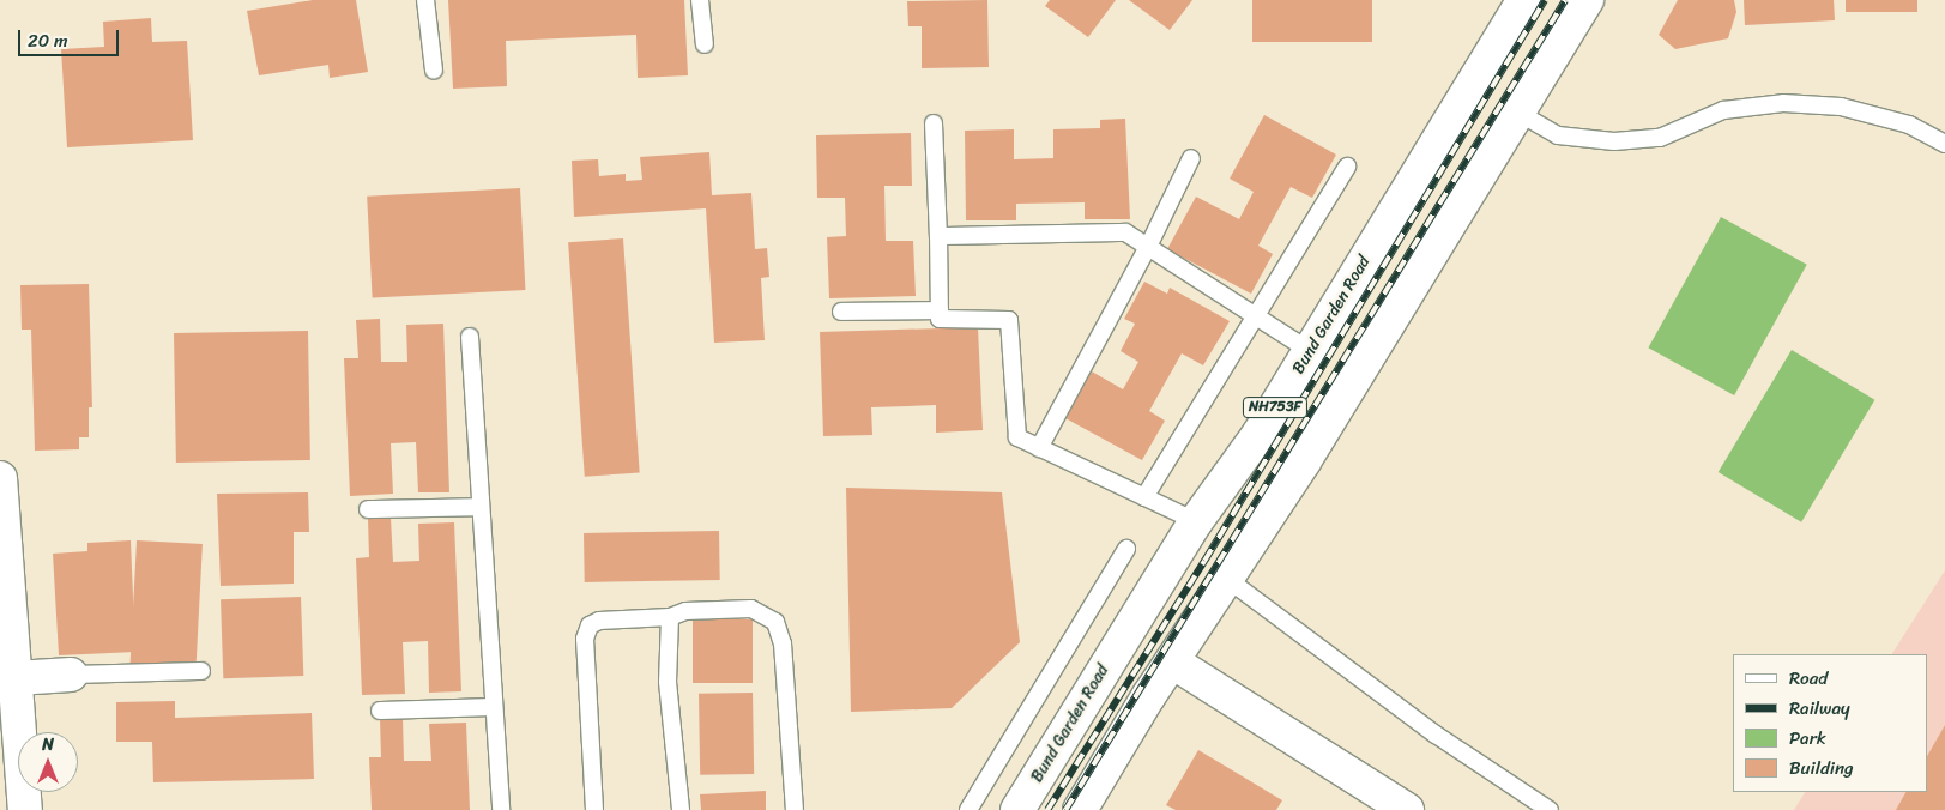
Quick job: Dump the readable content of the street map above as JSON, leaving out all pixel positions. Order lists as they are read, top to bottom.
{
  "streets": {
    "main road": ["Bund Garden Road", "NH753F"]
  },
  "legend": [
    "Road",
    "Railway",
    "Park",
    "Building"
  ],
  "scale_bar": "20 m",
  "north": "top"
}
